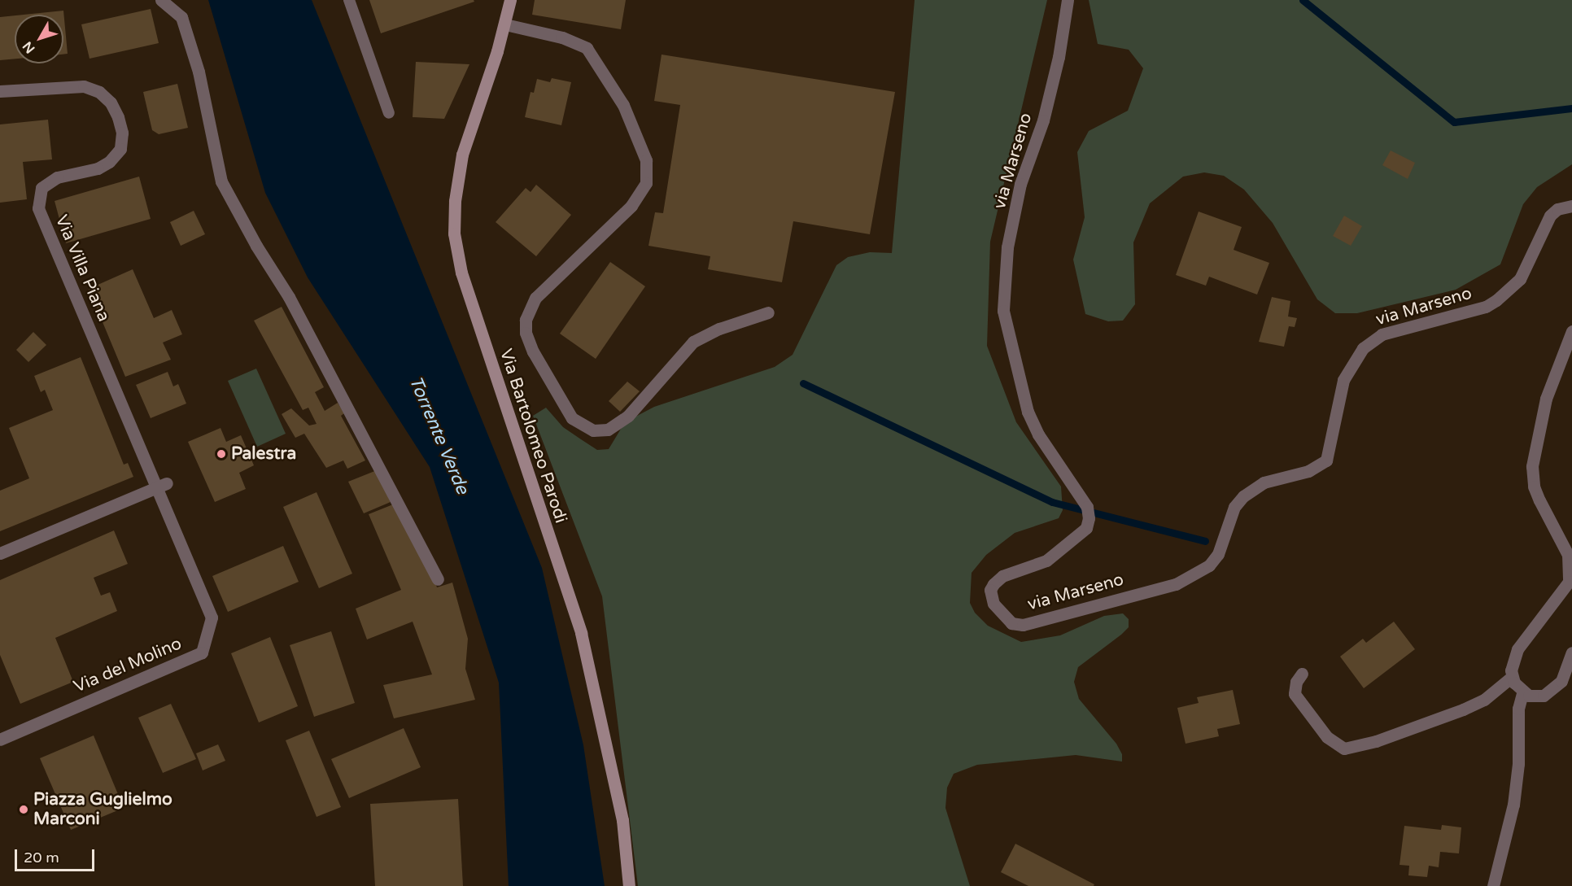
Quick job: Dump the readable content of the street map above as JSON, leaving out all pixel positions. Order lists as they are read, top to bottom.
{
  "streets": {
    "main road": ["Via Bartolomeo Parodi"],
    "street": ["via Marseno", "Via Villa Piana", "Via del Molino"]
  },
  "crossings": [
    ["Via Villa Piana", "Via del Molino"]
  ],
  "water": ["Torrente Verde"],
  "places": ["Palestra", "Piazza Guglielmo Marconi"],
  "scale_bar": "20 m",
  "north": "bottom left"
}
